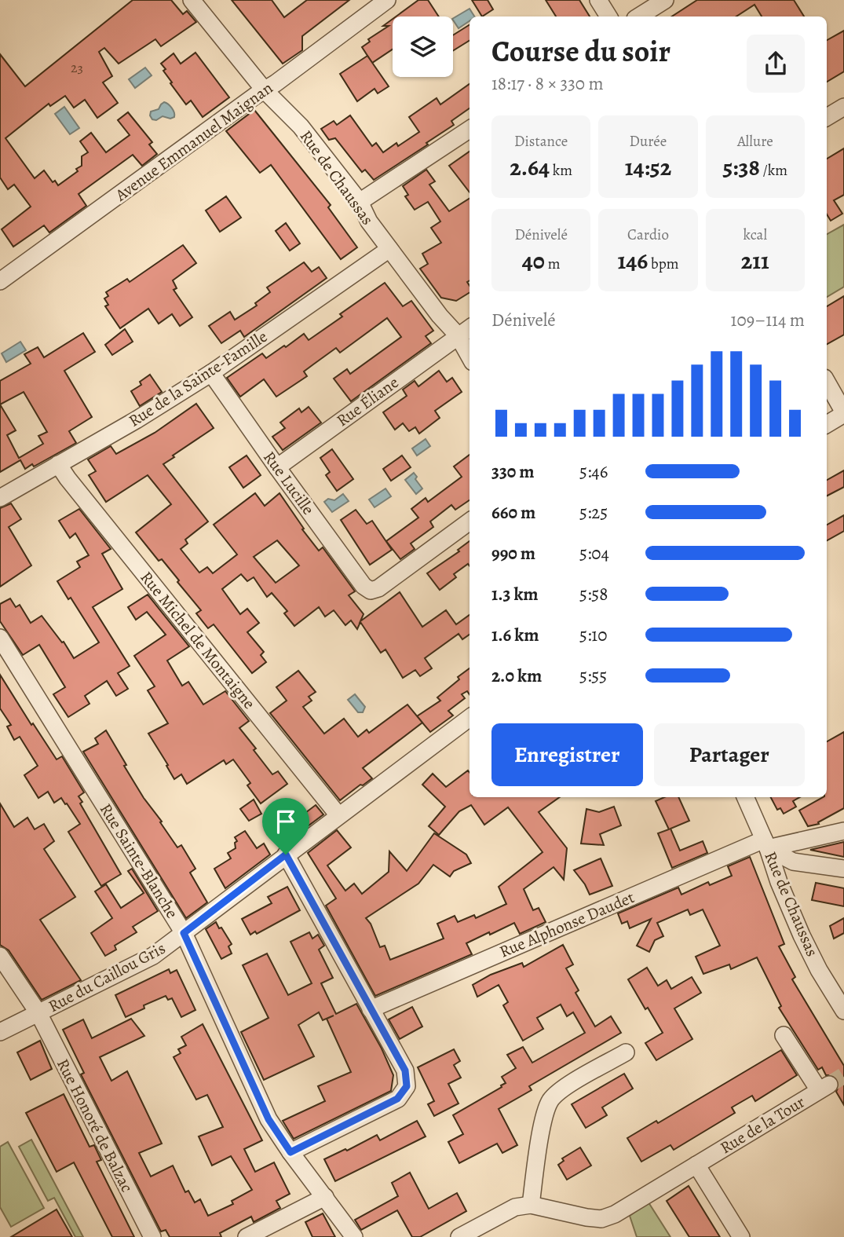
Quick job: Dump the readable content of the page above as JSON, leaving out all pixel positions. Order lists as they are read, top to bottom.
{
  "streets": {
    "street": [
      "Avenue Emmanuel Maignan",
      "Rue de Chaussas",
      "Rue de la Sainte-Famille",
      "Rue Éliane",
      "Rue Lucille",
      "Rue Michel de Montaigne",
      "Rue Sainte-Blanche",
      "Rue Alphonse Daudet",
      "Rue du Caillou Gris",
      "Rue de la Tour",
      "Rue Honoré de Balzac"
    ]
  },
  "crossings": [
    ["Avenue Emmanuel Maignan", "Rue de Chaussas"],
    ["Rue de Chaussas", "Rue de la Sainte-Famille"],
    ["Rue de Chaussas", "Rue Éliane"],
    ["Rue de Chaussas", "Rue Alphonse Daudet"],
    ["Rue de la Sainte-Famille", "Rue Lucille"],
    ["Rue de la Sainte-Famille", "Rue Michel de Montaigne"],
    ["Rue Éliane", "Rue Lucille"],
    ["Rue Michel de Montaigne", "Rue du Caillou Gris"],
    ["Rue Sainte-Blanche", "Rue du Caillou Gris"],
    ["Rue du Caillou Gris", "Rue Honoré de Balzac"]
  ],
  "house_numbers": ["23"],
  "page": {
    "heading": ["Course du soir", "18:17 · 8 × 330 m"],
    "stats": [
      ["Distance", "2.64 km"],
      ["Durée", "14:52"],
      ["Allure", "5:38 /km"],
      ["Dénivelé", "40 m"],
      ["Cardio", "146 bpm"],
      ["kcal", "211"]
    ],
    "chart": ["Dénivelé", "109–114 m"],
    "list": [
      {
        "name": "330 m",
        "note": "5:46"
      },
      {
        "name": "660 m",
        "note": "5:25"
      },
      {
        "name": "990 m",
        "note": "5:04"
      },
      {
        "name": "1.3 km",
        "note": "5:58"
      },
      {
        "name": "1.6 km",
        "note": "5:10"
      },
      {
        "name": "2.0 km",
        "note": "5:55"
      }
    ],
    "buttons": ["Enregistrer", "Partager"]
  }
}
